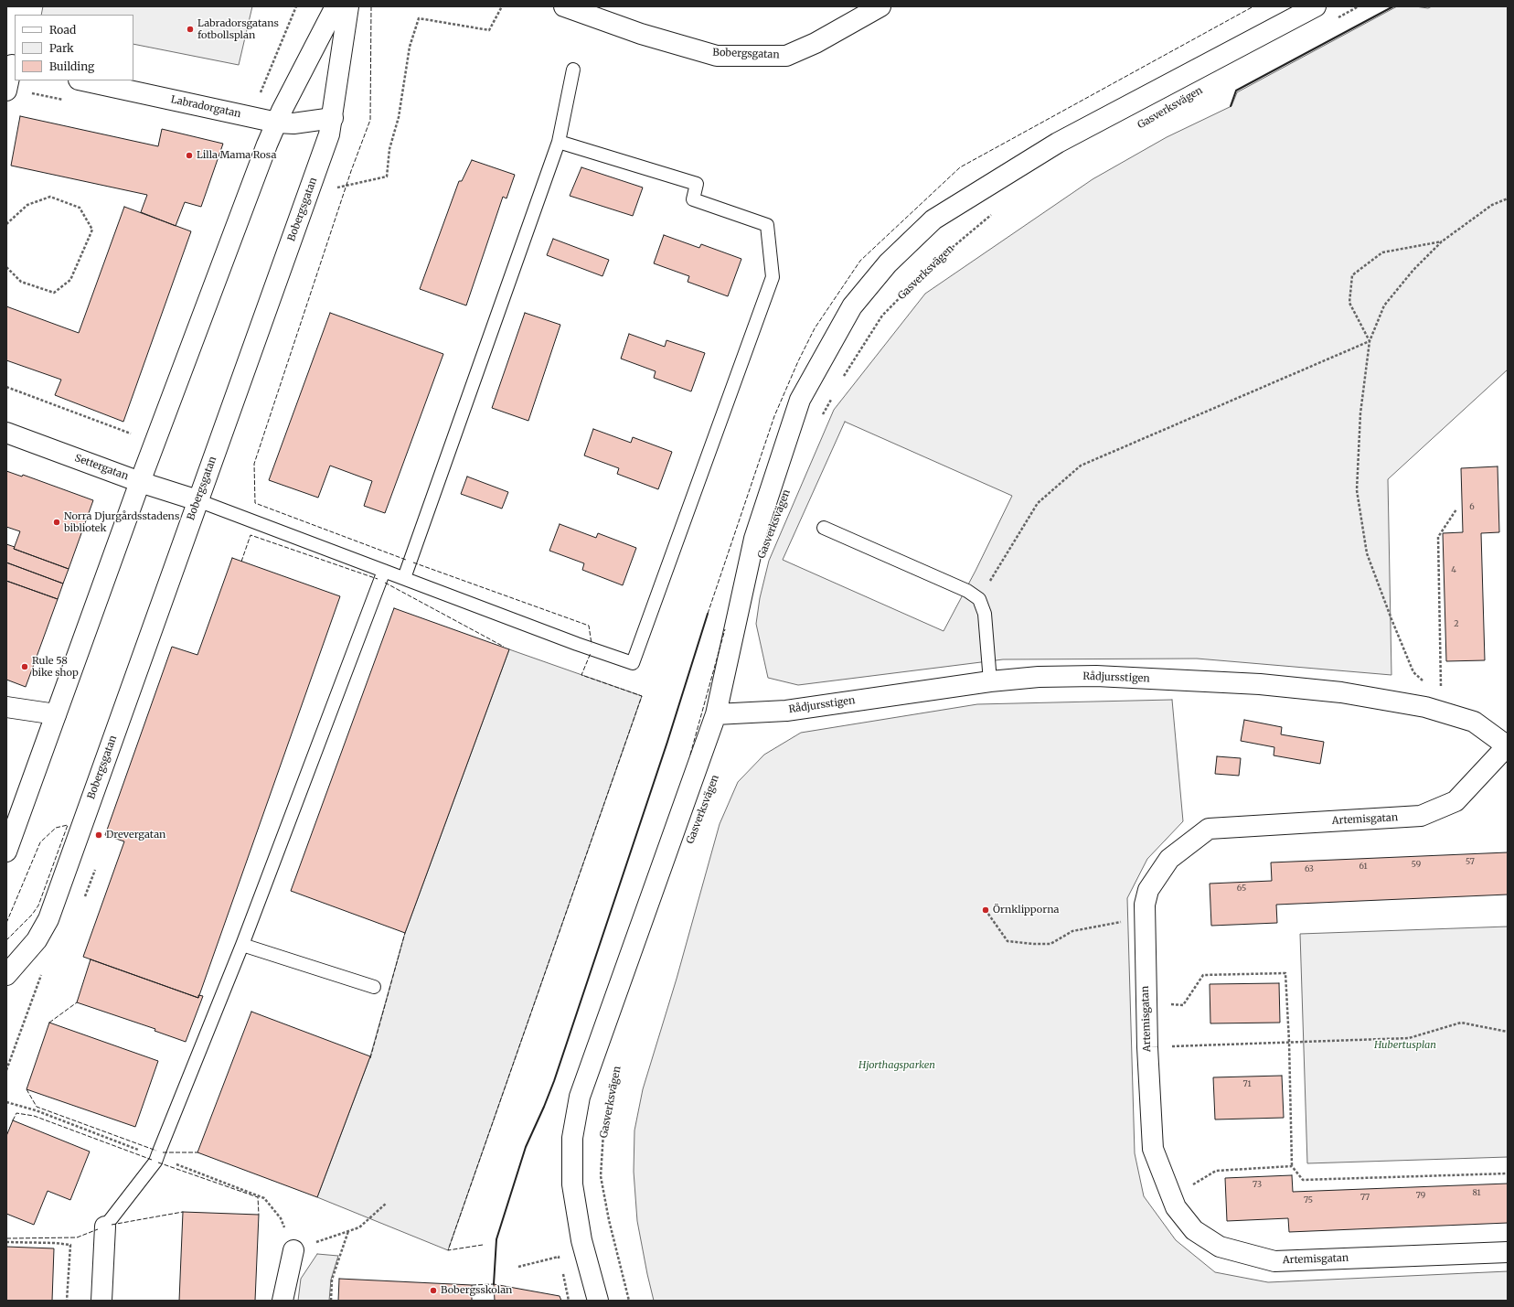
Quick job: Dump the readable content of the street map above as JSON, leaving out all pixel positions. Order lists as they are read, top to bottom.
{
  "streets": {
    "street": [
      "Bobergsgatan",
      "Labradorgatan",
      "Gasverksvägen",
      "Settergatan",
      "Rådjursstigen",
      "Artemisgatan"
    ]
  },
  "crossings": [
    ["Bobergsgatan", "Labradorgatan"],
    ["Bobergsgatan", "Settergatan"],
    ["Gasverksvägen", "Rådjursstigen"],
    ["Rådjursstigen", "Artemisgatan"]
  ],
  "parks": ["Hubertusplan", "Hjorthagsparken"],
  "places": [
    "Labradorsgatans fotbollsplan",
    "Lilla Mama Rosa",
    "Norra Djurgårdsstadens bibliotek",
    "Rule 58 bike shop",
    "Drevergatan",
    "Örnklipporna",
    "Bobergsskolan"
  ],
  "house_numbers": [
    "6",
    "4",
    "2",
    "57",
    "59",
    "61",
    "63",
    "65",
    "71",
    "73",
    "81",
    "79",
    "77",
    "75"
  ],
  "legend": ["Road", "Park", "Building"]
}
